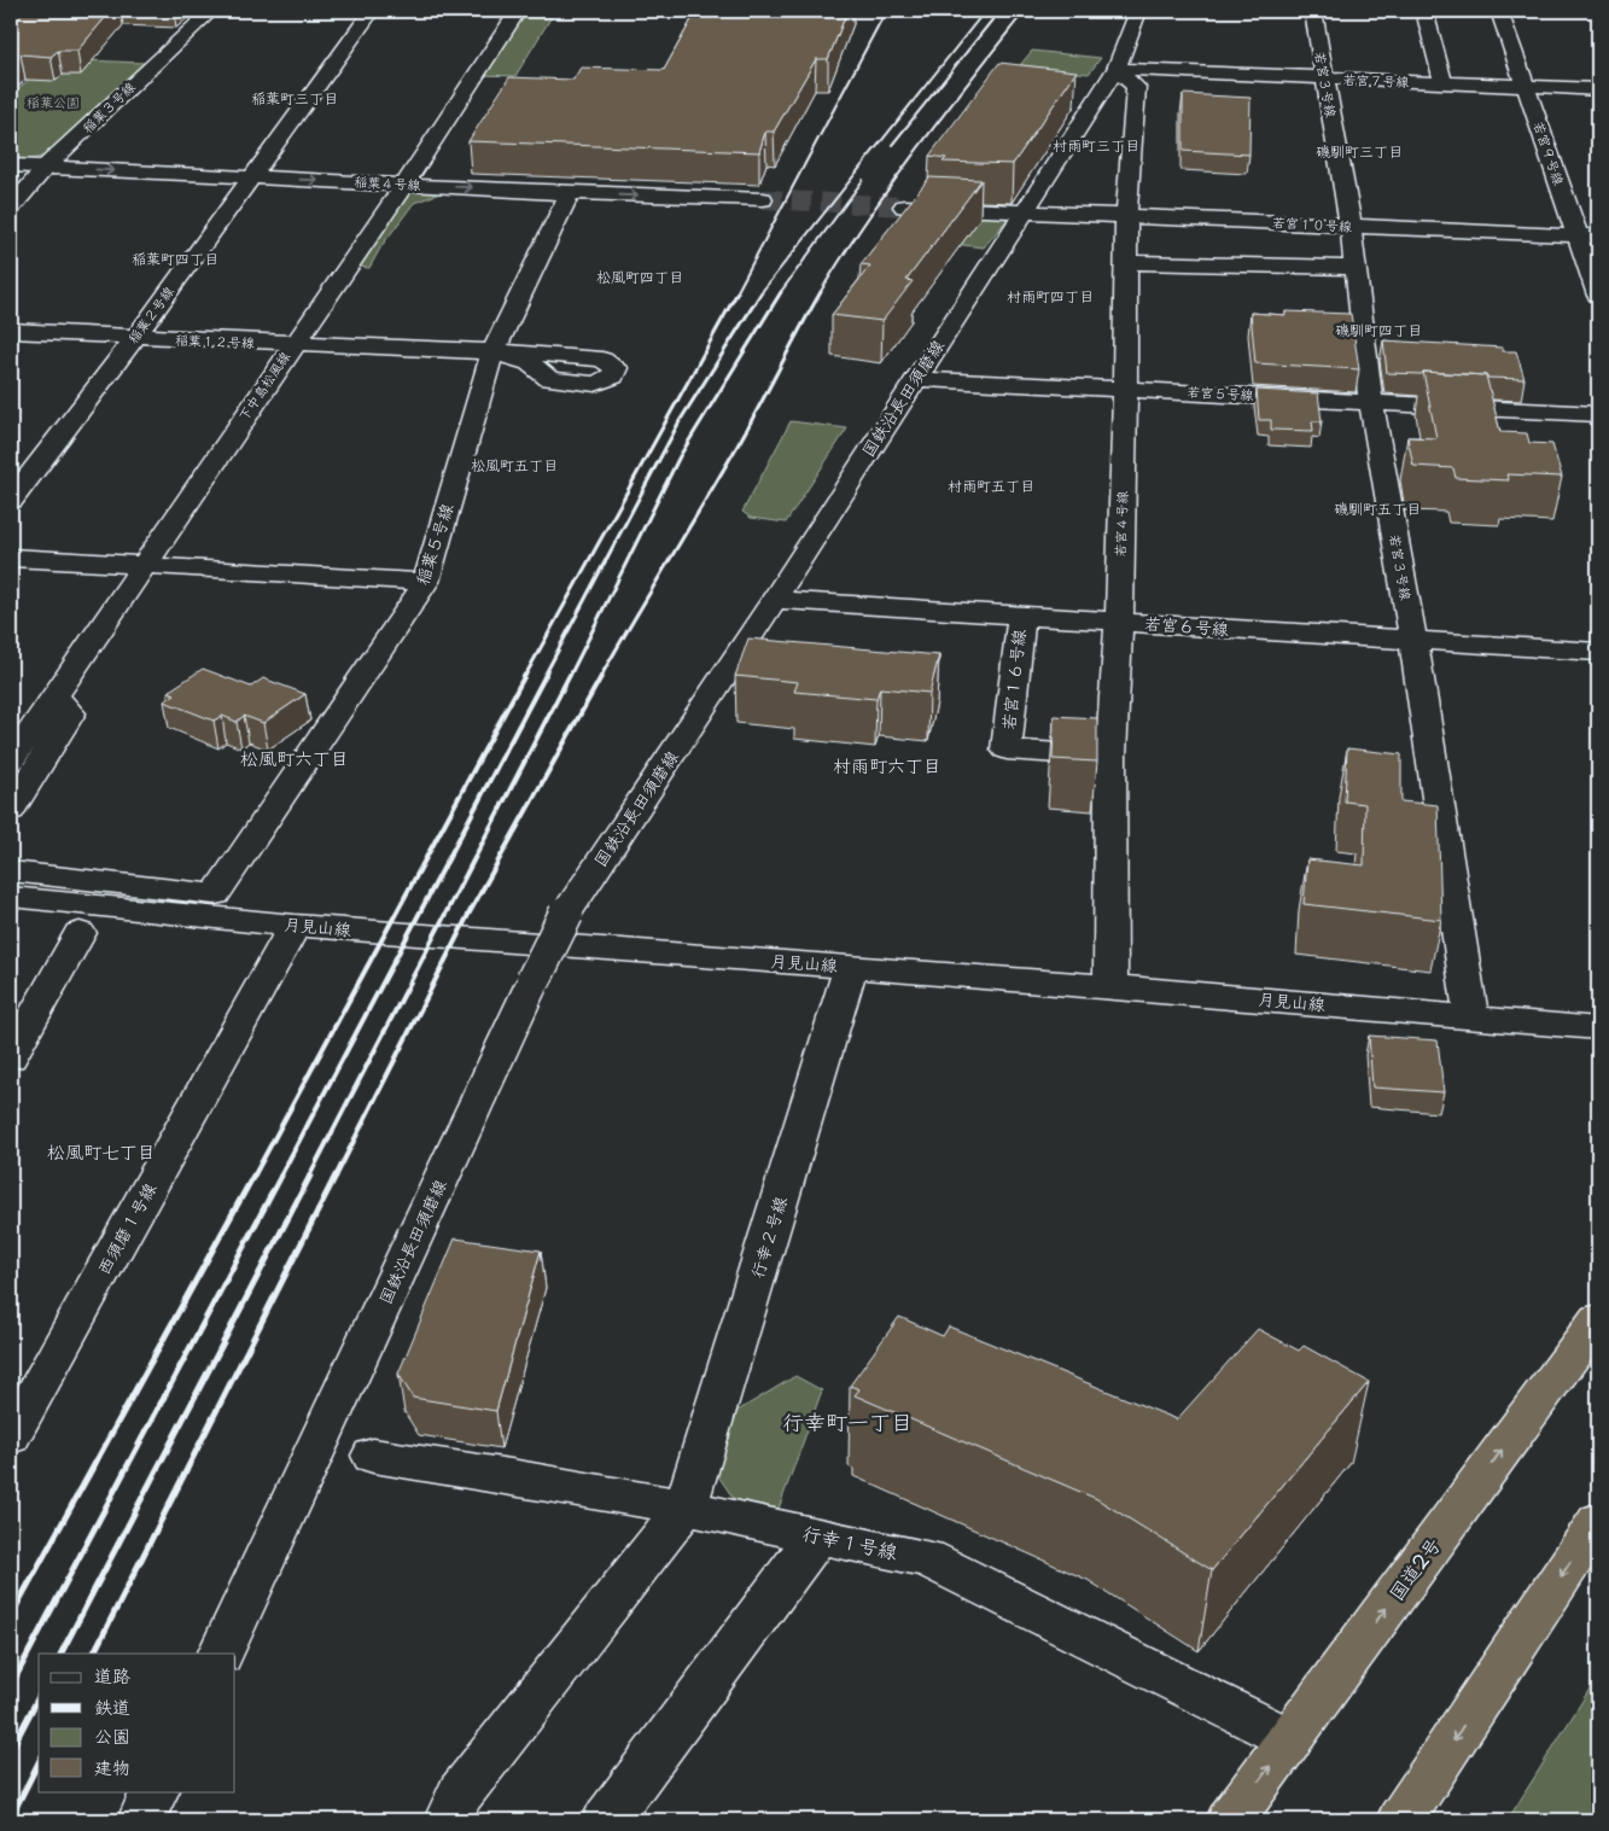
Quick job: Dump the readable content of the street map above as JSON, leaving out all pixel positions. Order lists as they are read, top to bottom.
{
  "streets": {
    "highway": ["国道2号"],
    "street": [
      "若宮７号線",
      "若宮３号線",
      "稲葉３号線",
      "若宮９号線",
      "稲葉４号線",
      "若宮１０号線",
      "稲葉２号線",
      "稲葉１２号線",
      "下中島松風線",
      "若宮５号線",
      "国鉄沿長田須磨線",
      "若宮４号線",
      "稲葉５号線",
      "若宮６号線",
      "若宮１６号線",
      "月見山線",
      "西須磨１号線",
      "行幸２号線",
      "行幸１号線"
    ]
  },
  "crossings": [
    ["若宮７号線", "若宮３号線"],
    ["若宮７号線", "若宮９号線"],
    ["若宮７号線", "国鉄沿長田須磨線"],
    ["若宮７号線", "若宮４号線"],
    ["若宮３号線", "若宮１０号線"],
    ["若宮３号線", "若宮５号線"],
    ["若宮３号線", "若宮６号線"],
    ["若宮３号線", "月見山線"],
    ["稲葉３号線", "稲葉４号線"],
    ["若宮９号線", "若宮１０号線"],
    ["稲葉４号線", "稲葉２号線"],
    ["稲葉４号線", "下中島松風線"],
    ["稲葉４号線", "稲葉５号線"],
    ["若宮１０号線", "国鉄沿長田須磨線"],
    ["若宮１０号線", "若宮４号線"],
    ["稲葉２号線", "稲葉１２号線"],
    ["稲葉１２号線", "下中島松風線"],
    ["稲葉１２号線", "稲葉５号線"],
    ["若宮５号線", "国鉄沿長田須磨線"],
    ["若宮５号線", "若宮４号線"],
    ["国鉄沿長田須磨線", "若宮４号線"],
    ["国鉄沿長田須磨線", "若宮６号線"],
    ["若宮４号線", "若宮６号線"],
    ["若宮４号線", "若宮１６号線"],
    ["若宮４号線", "月見山線"],
    ["若宮６号線", "若宮１６号線"],
    ["月見山線", "西須磨１号線"],
    ["月見山線", "行幸２号線"],
    ["行幸２号線", "行幸１号線"],
    ["行幸１号線", "国道2号"]
  ],
  "one_way": ["稲葉４号線"],
  "districts": [
    "稲葉町三丁目",
    "村雨町三丁目",
    "磯馴町三丁目",
    "稲葉町四丁目",
    "松風町四丁目",
    "村雨町四丁目",
    "磯馴町四丁目",
    "松風町五丁目",
    "村雨町五丁目",
    "磯馴町五丁目",
    "松風町六丁目",
    "村雨町六丁目",
    "松風町七丁目",
    "行幸町一丁目"
  ],
  "parks": ["稲葉公園"],
  "legend": [
    "道路",
    "鉄道",
    "公園",
    "建物"
  ]
}
